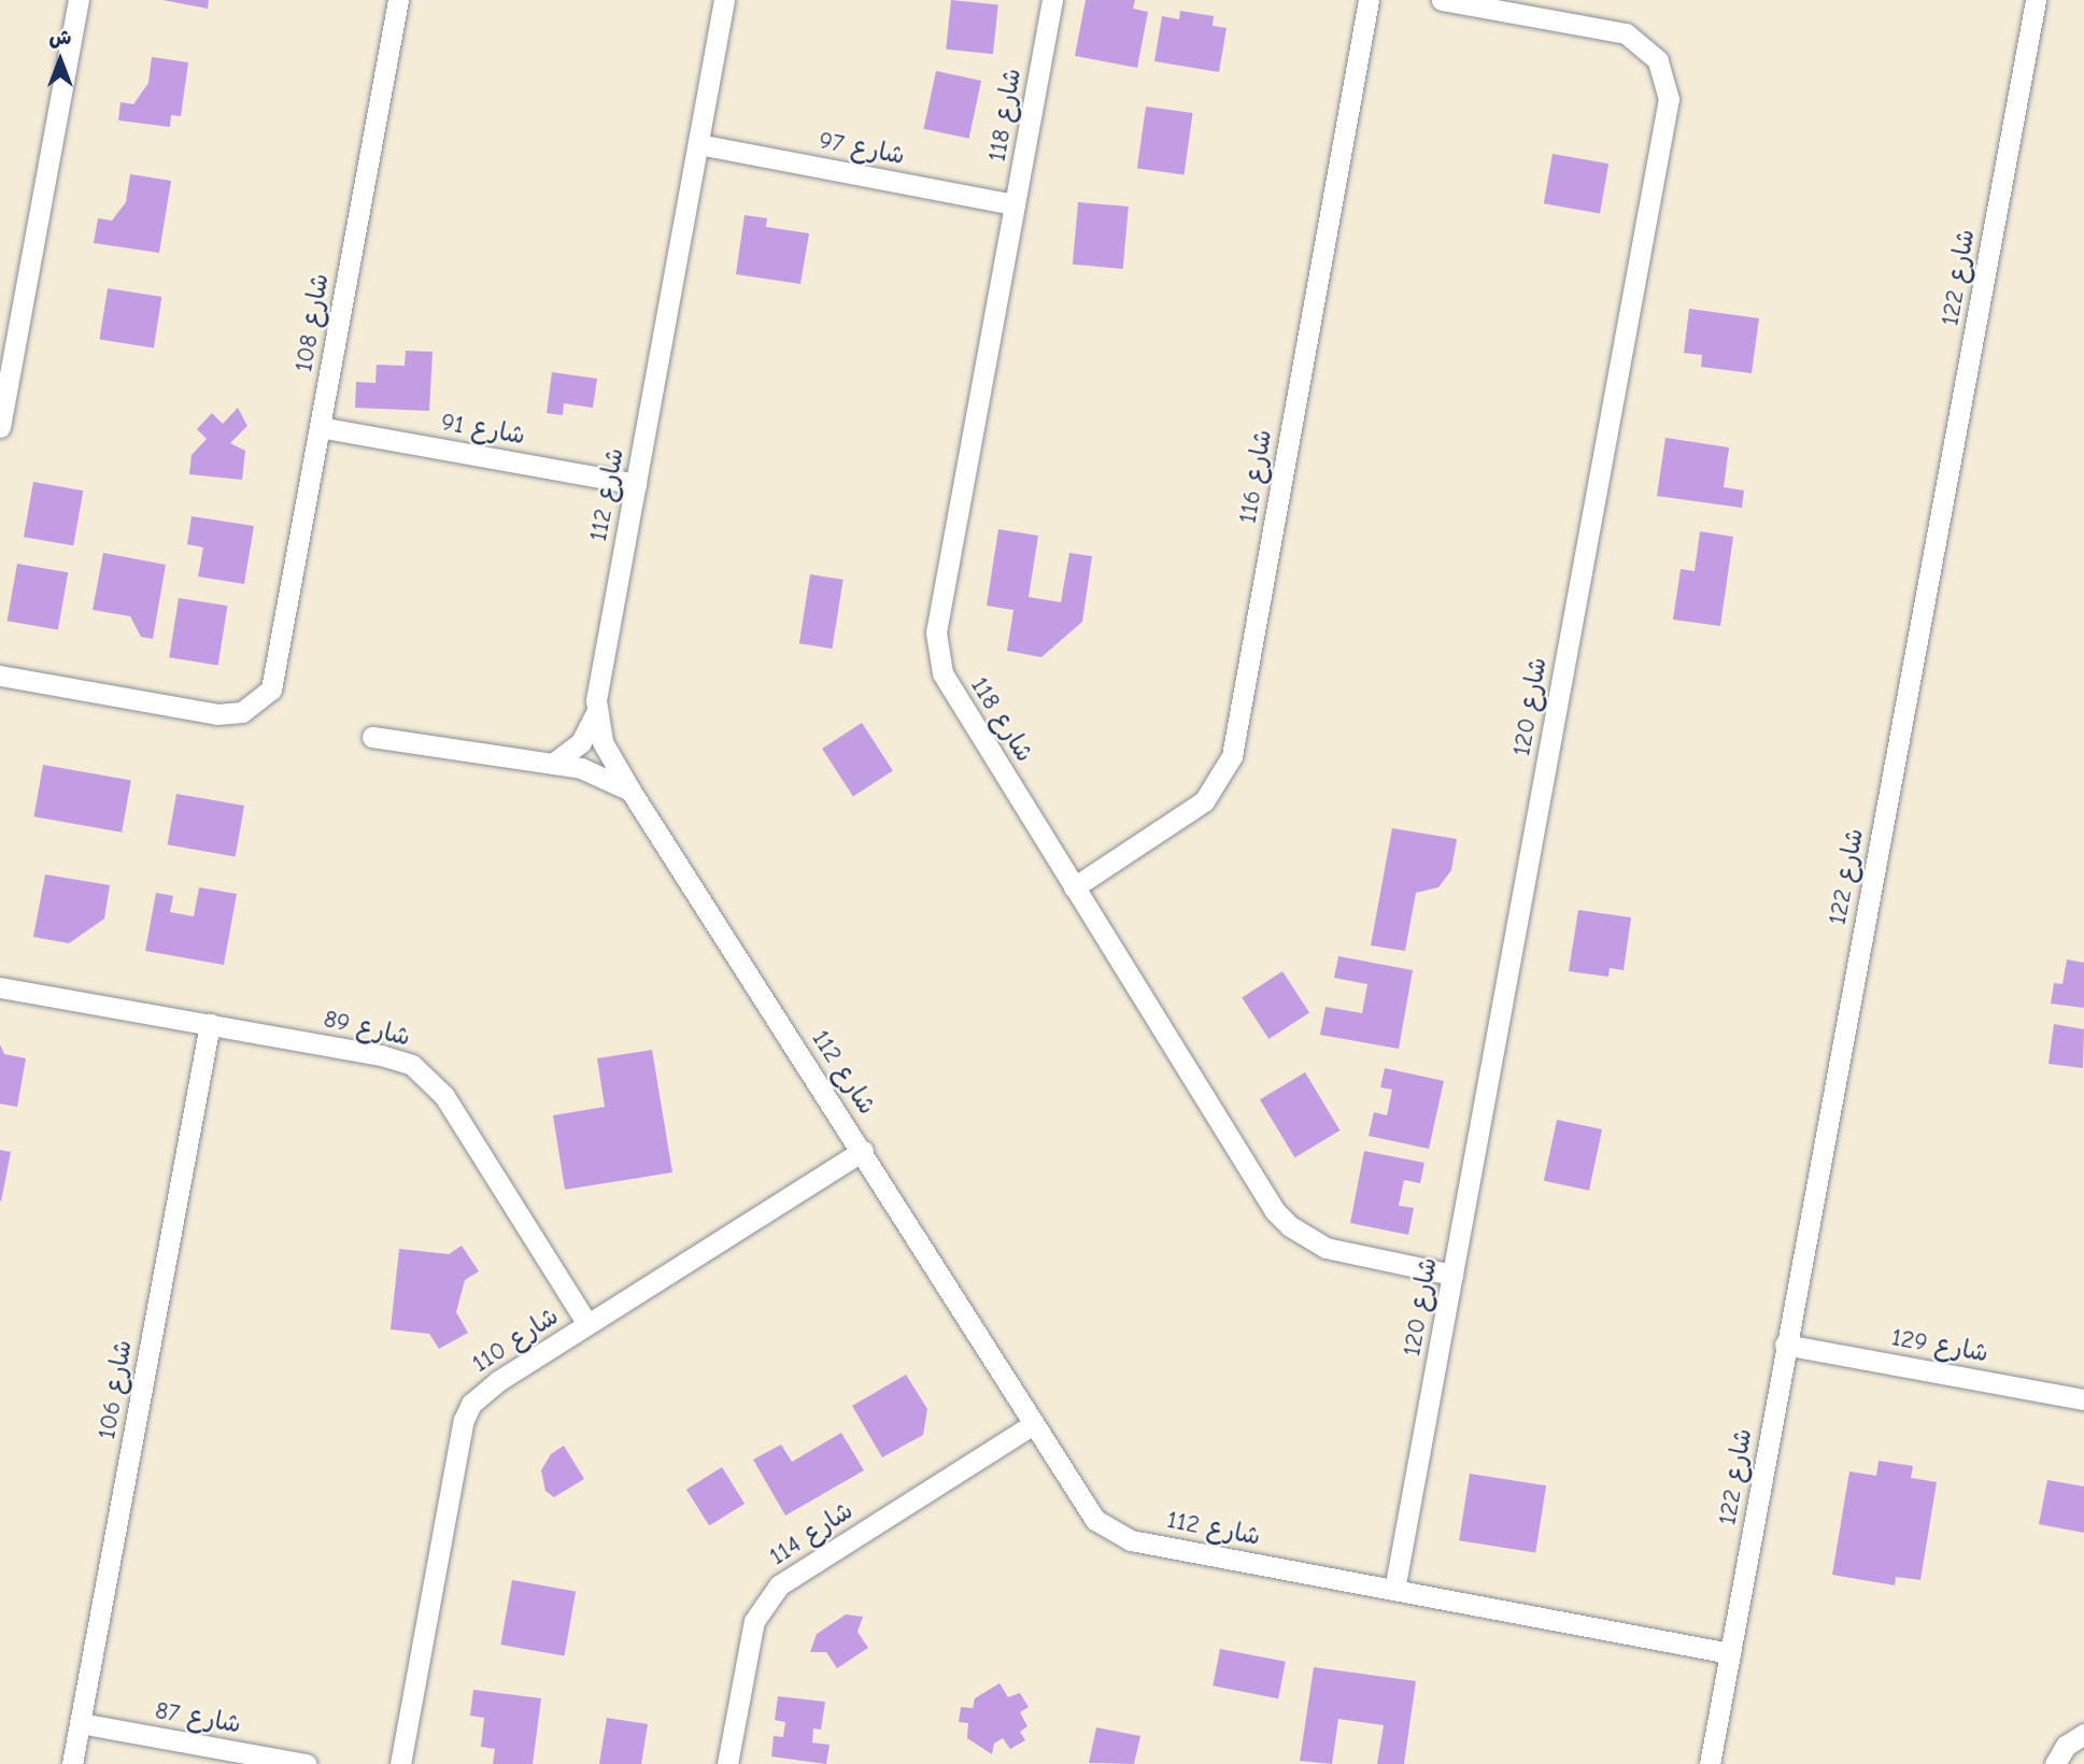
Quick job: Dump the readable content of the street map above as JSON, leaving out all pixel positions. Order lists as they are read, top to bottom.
{
  "streets": {
    "street": [
      "شارع 118",
      "شارع 97",
      "شارع 122",
      "شارع 108",
      "شارع 91",
      "شارع 116",
      "شارع 112",
      "شارع 120",
      "شارع 89",
      "شارع 110",
      "شارع 129",
      "شارع 106",
      "شارع 114",
      "شارع 87"
    ]
  },
  "crossings": [
    ["شارع 118", "شارع 97"],
    ["شارع 118", "شارع 116"],
    ["شارع 118", "شارع 120"],
    ["شارع 97", "شارع 112"],
    ["شارع 122", "شارع 112"],
    ["شارع 122", "شارع 129"],
    ["شارع 108", "شارع 91"],
    ["شارع 91", "شارع 112"],
    ["شارع 112", "شارع 120"],
    ["شارع 112", "شارع 110"],
    ["شارع 112", "شارع 114"],
    ["شارع 89", "شارع 110"],
    ["شارع 89", "شارع 106"],
    ["شارع 106", "شارع 87"]
  ],
  "north": "top"
}
